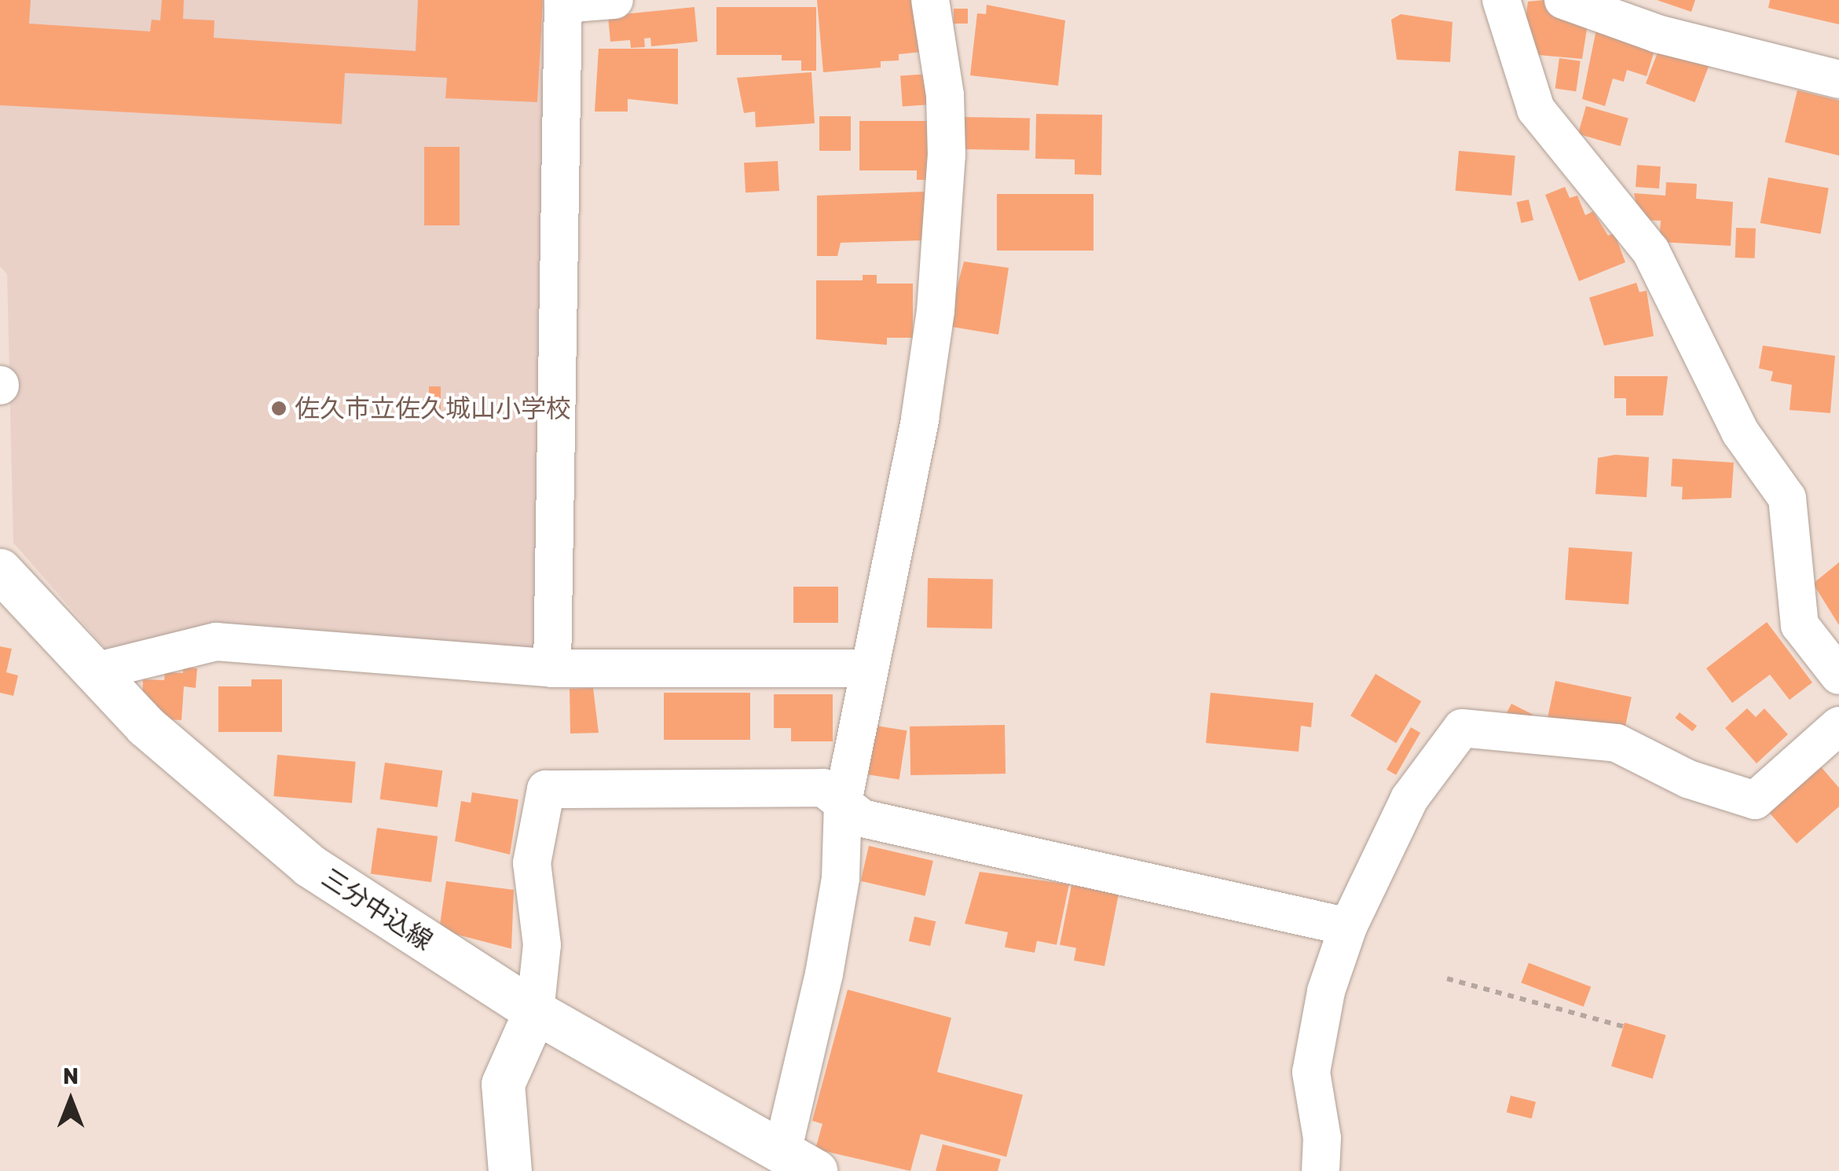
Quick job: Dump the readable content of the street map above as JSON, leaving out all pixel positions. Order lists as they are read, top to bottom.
{
  "streets": {
    "main road": ["三分中込線"]
  },
  "places": ["佐久市立佐久城山小学校"],
  "north": "top"
}
